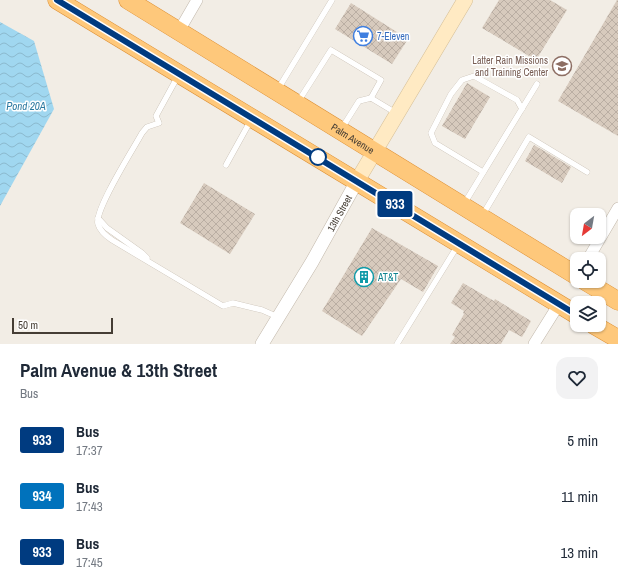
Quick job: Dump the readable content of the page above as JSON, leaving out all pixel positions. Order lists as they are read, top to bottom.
{
  "streets": {
    "highway": ["Palm Avenue"],
    "main road": ["13th Street"]
  },
  "crossings": [
    ["Palm Avenue", "13th Street"]
  ],
  "water": ["Pond 20A"],
  "places": {
    "supermarket": ["7-Eleven"],
    "school or university": ["Latter Rain Missions and Training Center"],
    "building": ["AT&T"]
  },
  "lines": ["bus line 933"],
  "scale_bar": "50 m",
  "north": "bottom left",
  "page": {
    "on_map": "933",
    "scale": "50 m",
    "heading": ["Palm Avenue & 13th Street", "Bus"],
    "list": [
      {
        "mark": "933",
        "name": "Bus",
        "note": "17:37",
        "value": "5 min"
      },
      {
        "mark": "934",
        "name": "Bus",
        "note": "17:43",
        "value": "11 min"
      },
      {
        "mark": "933",
        "name": "Bus",
        "note": "17:45",
        "value": "13 min"
      }
    ]
  }
}
